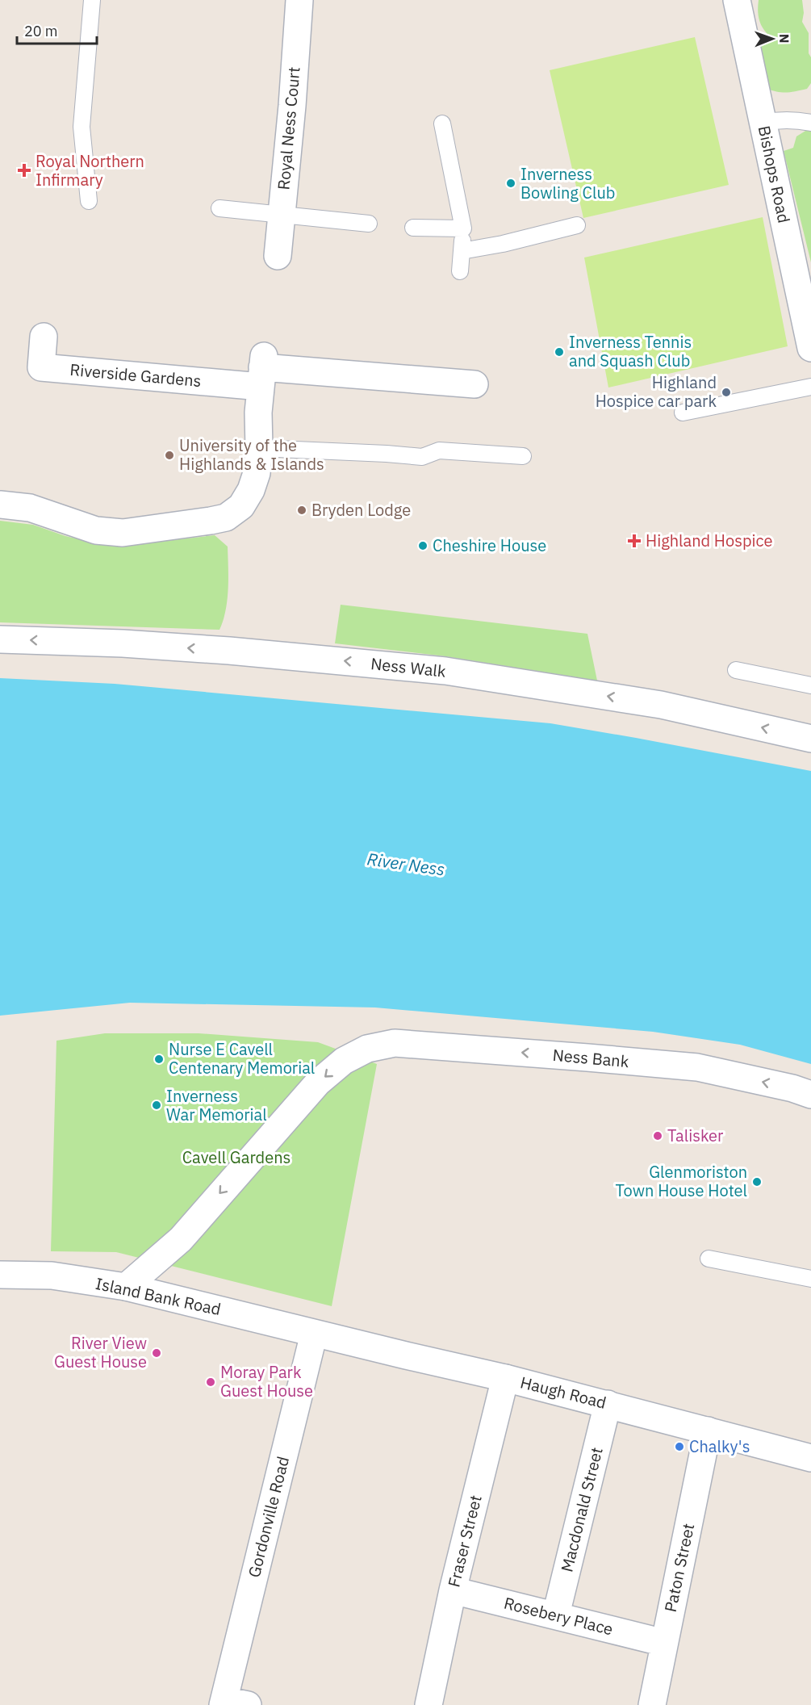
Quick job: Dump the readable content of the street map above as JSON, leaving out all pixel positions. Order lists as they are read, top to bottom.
{
  "streets": {
    "street": [
      "Royal Ness Court",
      "Bishops Road",
      "Riverside Gardens",
      "Ness Walk",
      "Ness Bank",
      "Island Bank Road",
      "Haugh Road",
      "Macdonald Street",
      "Gordonville Road",
      "Fraser Street",
      "Paton Street",
      "Rosebery Place"
    ]
  },
  "crossings": [
    ["Ness Bank", "Island Bank Road"],
    ["Island Bank Road", "Haugh Road"],
    ["Island Bank Road", "Gordonville Road"],
    ["Haugh Road", "Macdonald Street"],
    ["Haugh Road", "Gordonville Road"],
    ["Haugh Road", "Fraser Street"],
    ["Haugh Road", "Paton Street"],
    ["Macdonald Street", "Rosebery Place"],
    ["Fraser Street", "Rosebery Place"],
    ["Paton Street", "Rosebery Place"]
  ],
  "one_way": ["Ness Walk", "Ness Bank"],
  "water": ["River Ness"],
  "parks": ["Cavell Gardens"],
  "places": {
    "health": ["Royal Northern Infirmary", "Highland Hospice"],
    "other": [
      "Inverness Bowling Club",
      "Inverness Tennis and Squash Club",
      "Highland Hospice car park",
      "University of the Highlands & Islands",
      "Bryden Lodge",
      "Cheshire House",
      "Nurse E Cavell Centenary Memorial",
      "Inverness War Memorial",
      "Talisker",
      "Glenmoriston Town House Hotel",
      "River View Guest House",
      "Moray Park Guest House",
      "Chalky's"
    ]
  },
  "scale_bar": "20 m",
  "north": "right"
}
